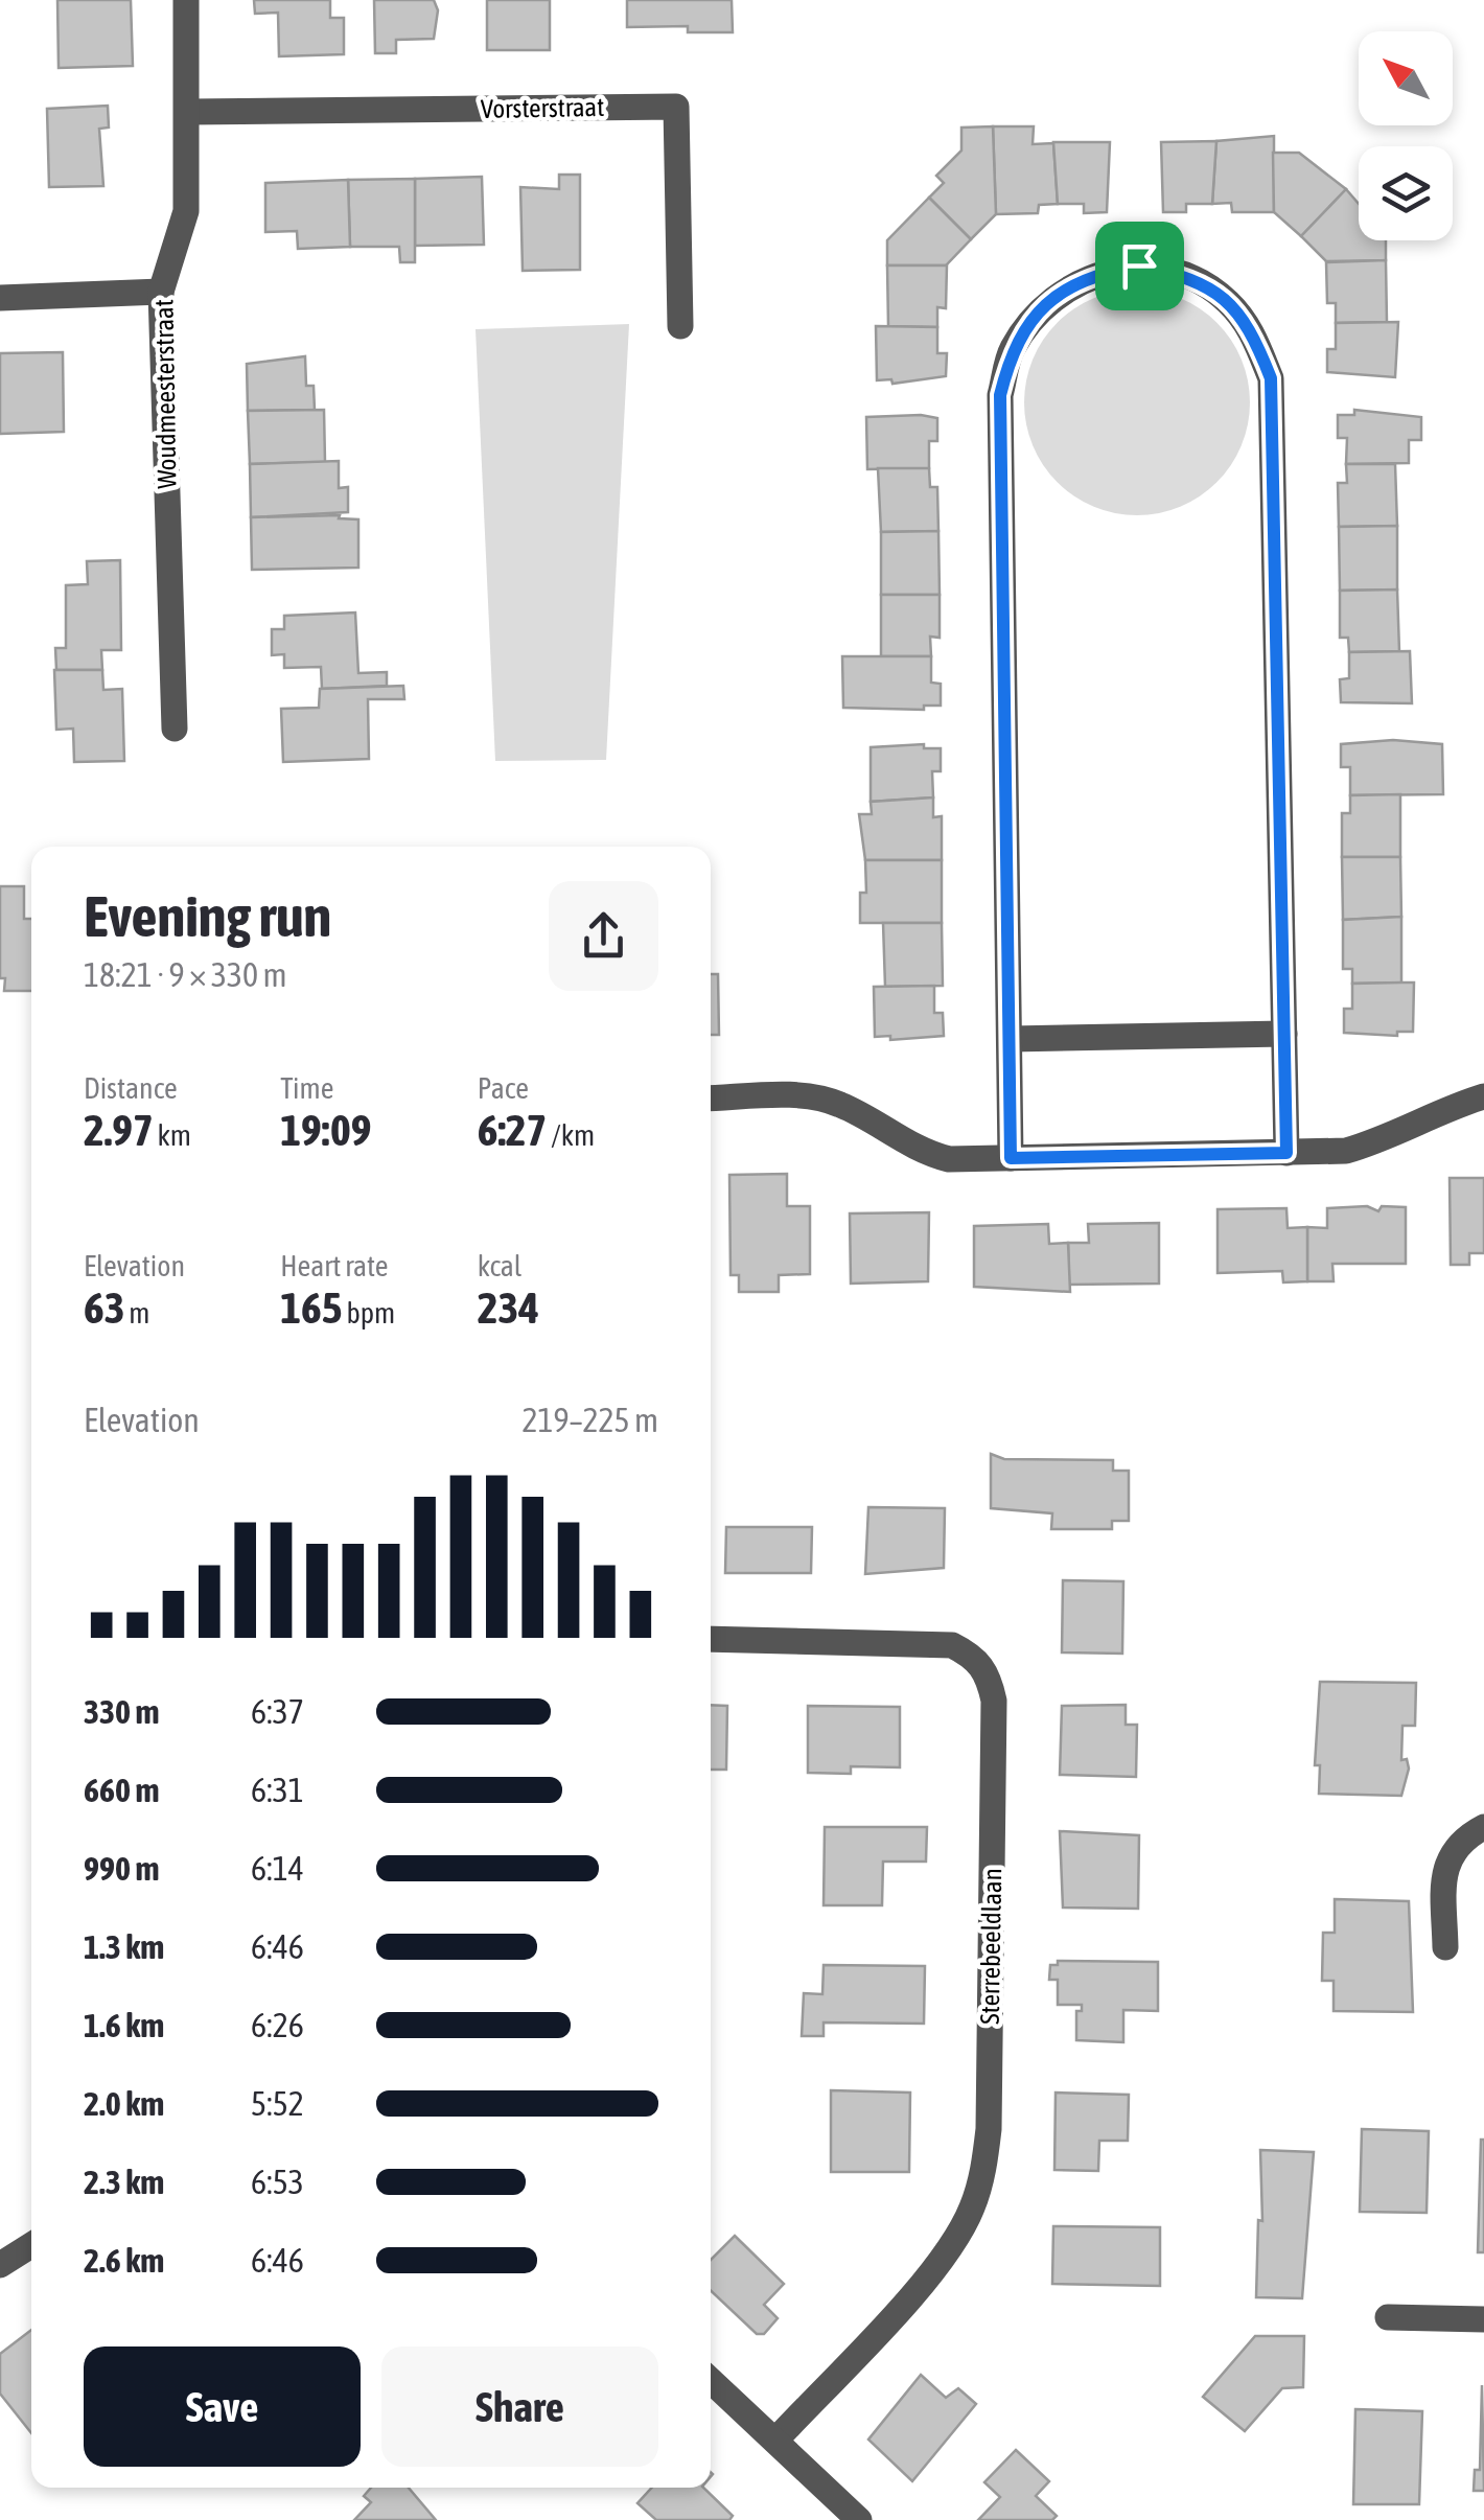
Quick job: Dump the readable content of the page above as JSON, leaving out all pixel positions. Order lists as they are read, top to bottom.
{
  "streets": {
    "street": ["Vorsterstraat", "Woudmeesterstraat", "Sterrebeeldlaan"]
  },
  "crossings": [
    ["Vorsterstraat", "Woudmeesterstraat"]
  ],
  "north": "top left",
  "page": {
    "heading": ["Evening run", "18:21 · 9 × 330 m"],
    "stats": [
      ["Distance", "2.97 km"],
      ["Time", "19:09"],
      ["Pace", "6:27 /km"],
      ["Elevation", "63 m"],
      ["Heart rate", "165 bpm"],
      ["kcal", "234"]
    ],
    "chart": ["Elevation", "219–225 m"],
    "list": [
      {
        "name": "330 m",
        "note": "6:37"
      },
      {
        "name": "660 m",
        "note": "6:31"
      },
      {
        "name": "990 m",
        "note": "6:14"
      },
      {
        "name": "1.3 km",
        "note": "6:46"
      },
      {
        "name": "1.6 km",
        "note": "6:26"
      },
      {
        "name": "2.0 km",
        "note": "5:52"
      },
      {
        "name": "2.3 km",
        "note": "6:53"
      },
      {
        "name": "2.6 km",
        "note": "6:46"
      }
    ],
    "buttons": ["Save", "Share"]
  }
}
